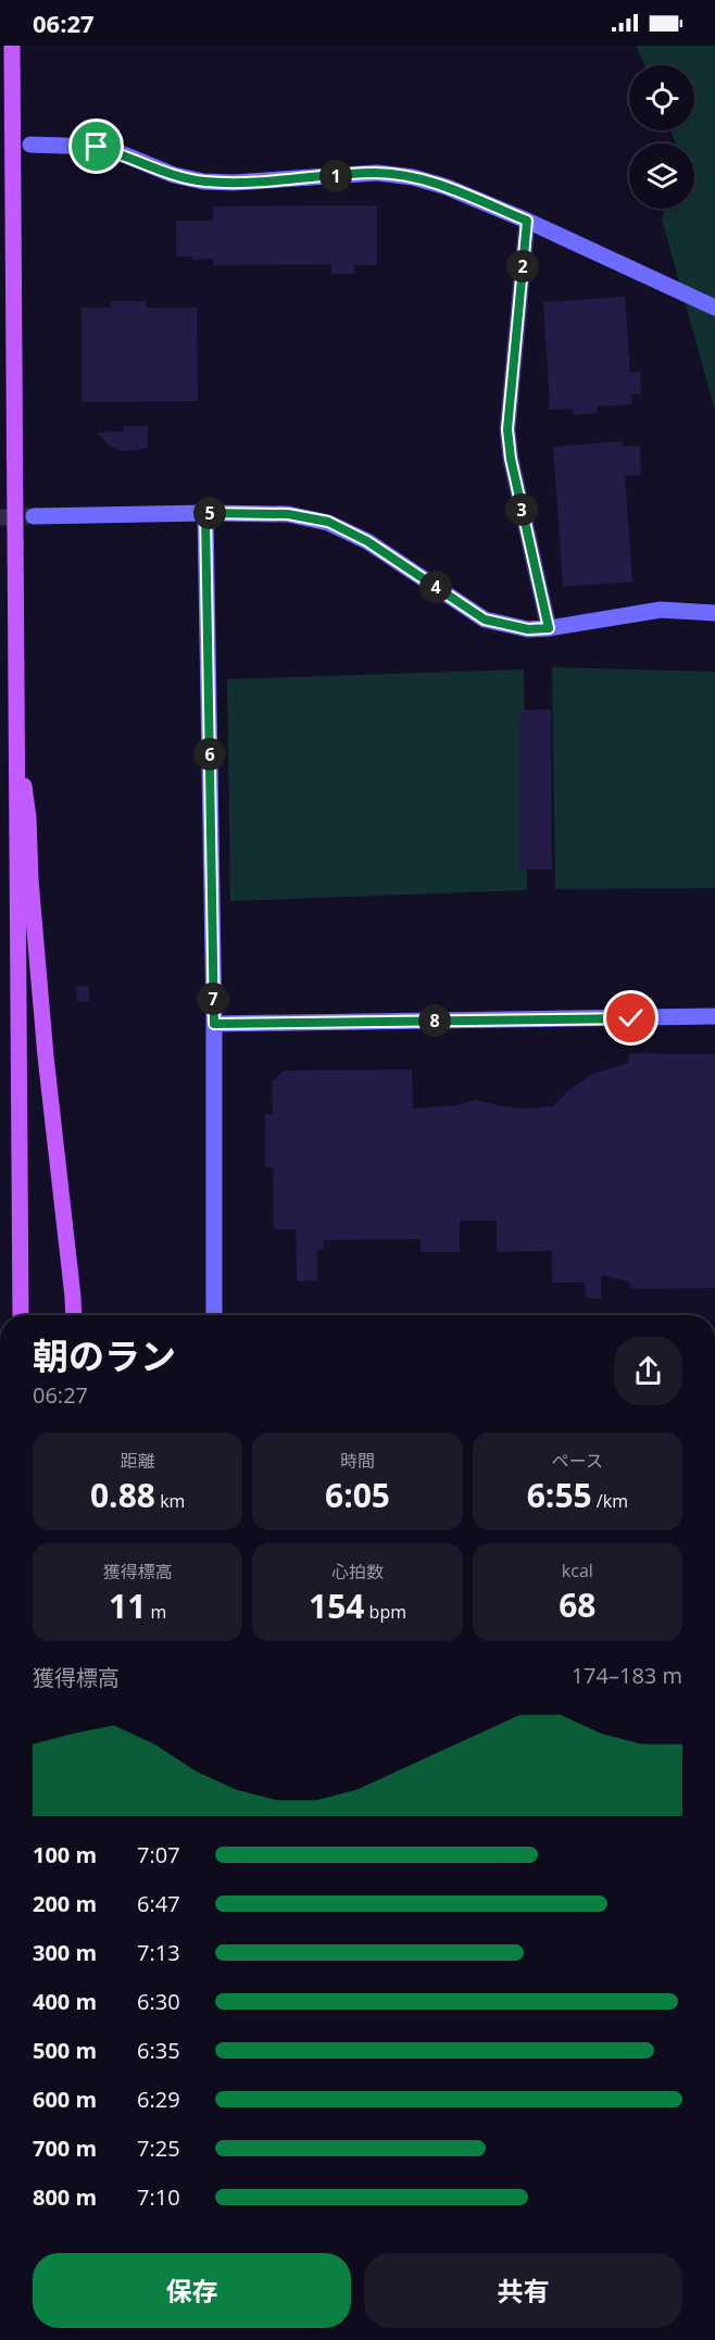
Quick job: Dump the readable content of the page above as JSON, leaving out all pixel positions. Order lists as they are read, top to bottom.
{
  "page": {
    "status": "06:27",
    "pins": [
      "1",
      "2",
      "3",
      "5",
      "4",
      "6",
      "7",
      "8"
    ],
    "heading": ["朝のラン", "06:27"],
    "stats": [
      ["距離", "0.88 km"],
      ["時間", "6:05"],
      ["ペース", "6:55 /km"],
      ["獲得標高", "11 m"],
      ["心拍数", "154 bpm"],
      ["kcal", "68"]
    ],
    "chart": ["獲得標高", "174–183 m"],
    "list": [
      {
        "name": "100 m",
        "note": "7:07"
      },
      {
        "name": "200 m",
        "note": "6:47"
      },
      {
        "name": "300 m",
        "note": "7:13"
      },
      {
        "name": "400 m",
        "note": "6:30"
      },
      {
        "name": "500 m",
        "note": "6:35"
      },
      {
        "name": "600 m",
        "note": "6:29"
      },
      {
        "name": "700 m",
        "note": "7:25"
      },
      {
        "name": "800 m",
        "note": "7:10"
      }
    ],
    "buttons": ["保存", "共有"]
  }
}
